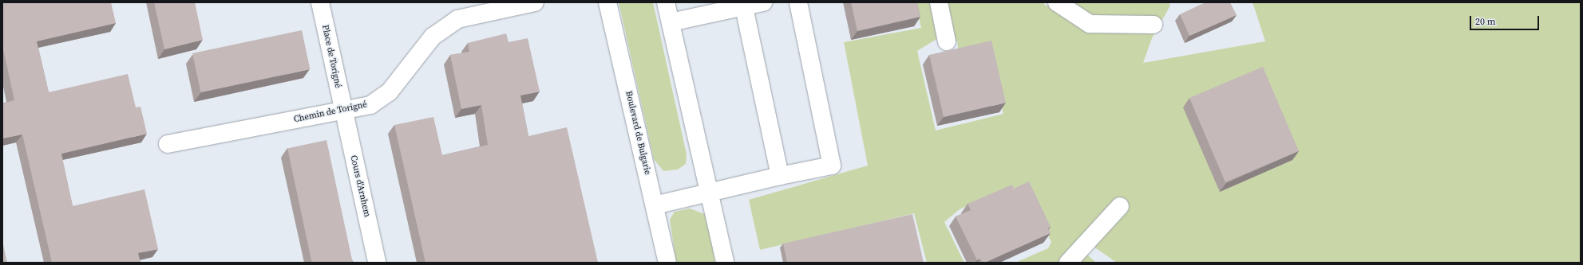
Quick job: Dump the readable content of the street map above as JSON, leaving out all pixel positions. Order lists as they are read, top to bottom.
{
  "streets": {
    "street": [
      "Place de Torigné",
      "Chemin de Torigné",
      "Boulevard de Bulgarie",
      "Cours d'Arnhem"
    ]
  },
  "crossings": [
    ["Place de Torigné", "Chemin de Torigné"],
    ["Place de Torigné", "Cours d'Arnhem"],
    ["Chemin de Torigné", "Cours d'Arnhem"]
  ],
  "scale_bar": "20 m"
}
